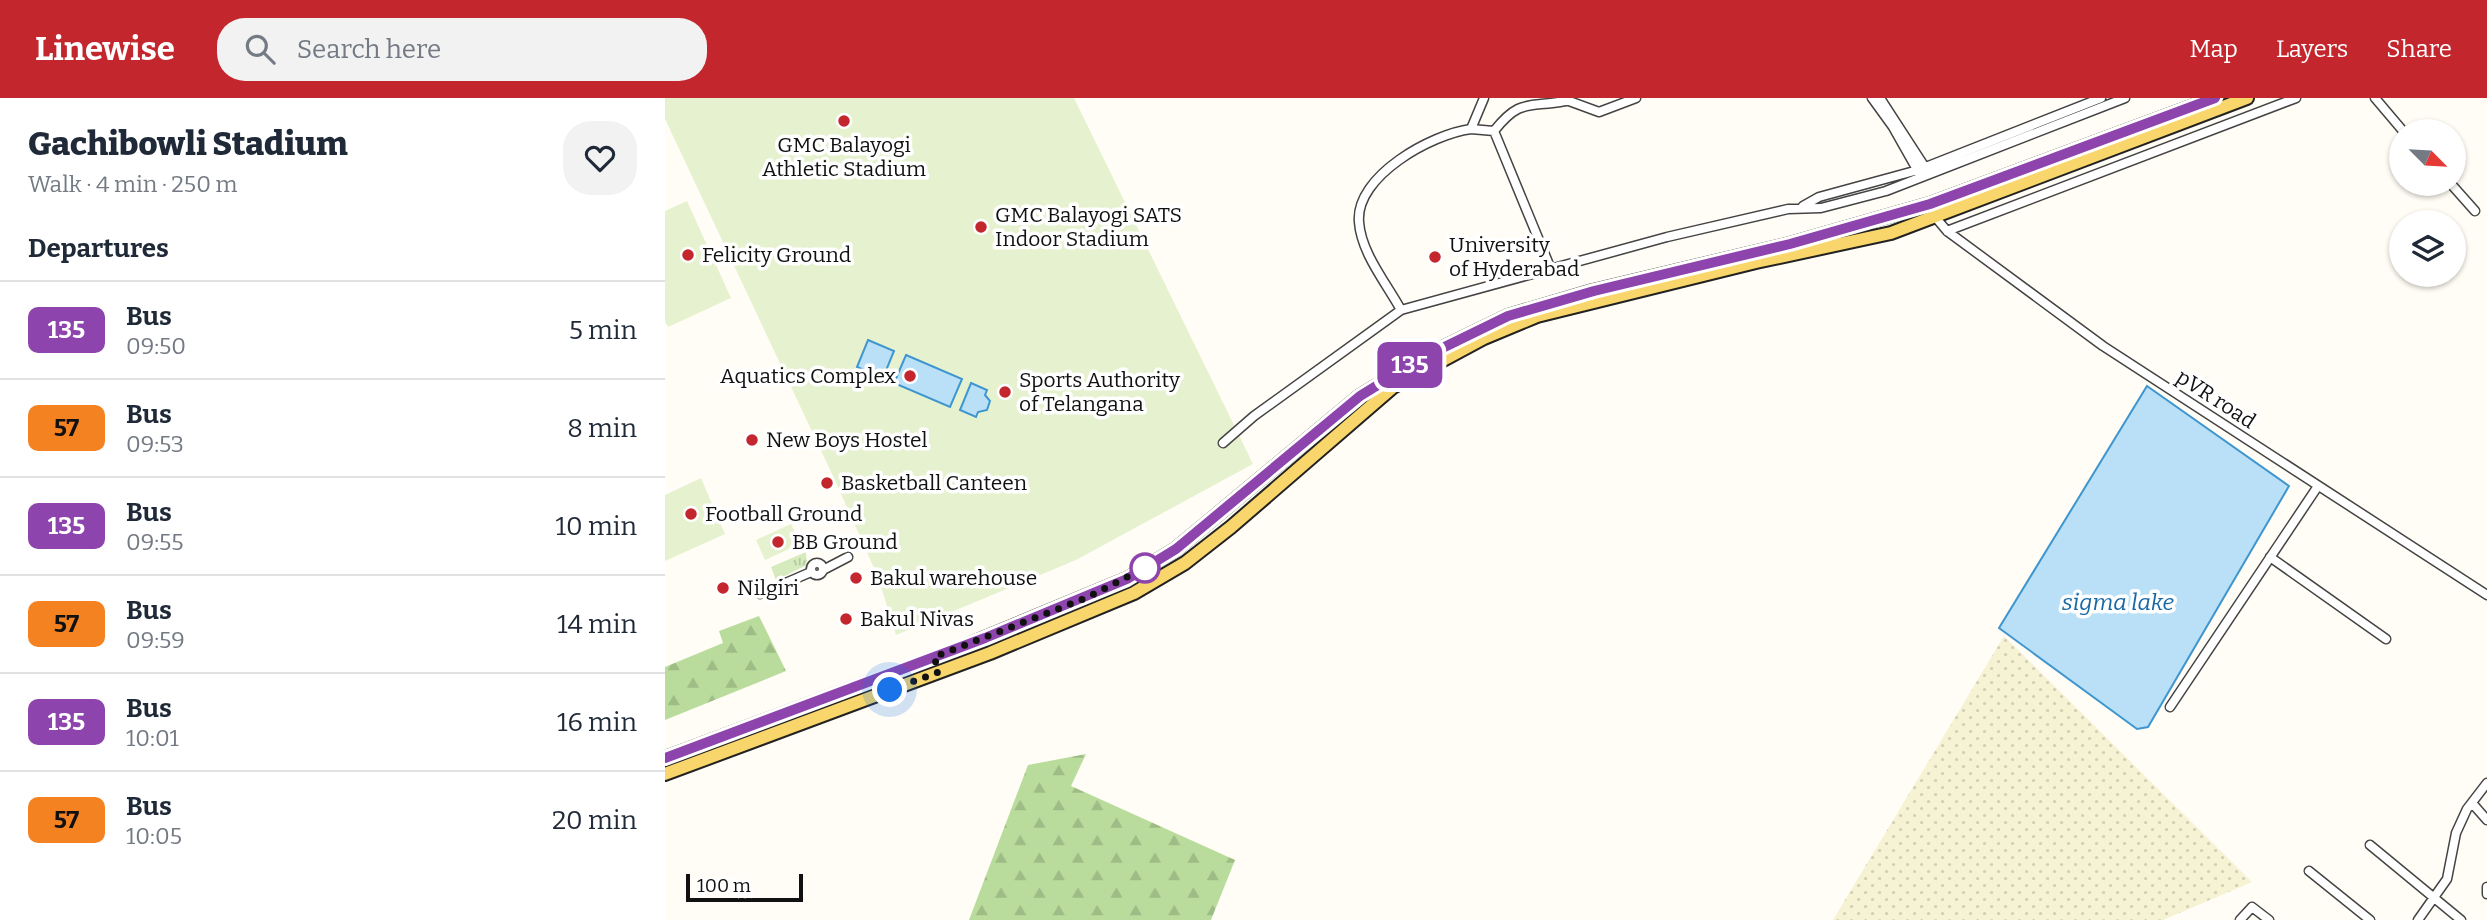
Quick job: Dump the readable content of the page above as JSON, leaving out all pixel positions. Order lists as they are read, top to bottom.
{
  "streets": {
    "street": ["pVR road"]
  },
  "water": ["sigma lake"],
  "places": [
    "GMC Balayogi Athletic Stadium",
    "GMC Balayogi SATS Indoor Stadium",
    "Felicity Ground",
    "University of Hyderabad",
    "Aquatics Complex",
    "Sports Authority of Telangana",
    "New Boys Hostel",
    "Basketball Canteen",
    "Football Ground",
    "BB Ground",
    "Bakul warehouse",
    "Nilgiri",
    "Bakul Nivas"
  ],
  "lines": ["bus line 135"],
  "scale_bar": "100 m",
  "north": "bottom right",
  "page": {
    "header": "Linewise",
    "search": "Search here",
    "nav": ["Map", "Layers", "Share"],
    "heading": [
      ["Gachibowli Stadium", "Walk · 4 min · 250 m"],
      "Departures"
    ],
    "on_map": "135",
    "list": [
      {
        "mark": "135",
        "name": "Bus",
        "note": "09:50",
        "value": "5 min"
      },
      {
        "mark": "57",
        "name": "Bus",
        "note": "09:53",
        "value": "8 min"
      },
      {
        "mark": "135",
        "name": "Bus",
        "note": "09:55",
        "value": "10 min"
      },
      {
        "mark": "57",
        "name": "Bus",
        "note": "09:59",
        "value": "14 min"
      },
      {
        "mark": "135",
        "name": "Bus",
        "note": "10:01",
        "value": "16 min"
      },
      {
        "mark": "57",
        "name": "Bus",
        "note": "10:05",
        "value": "20 min"
      }
    ],
    "scale": "100 m"
  }
}
